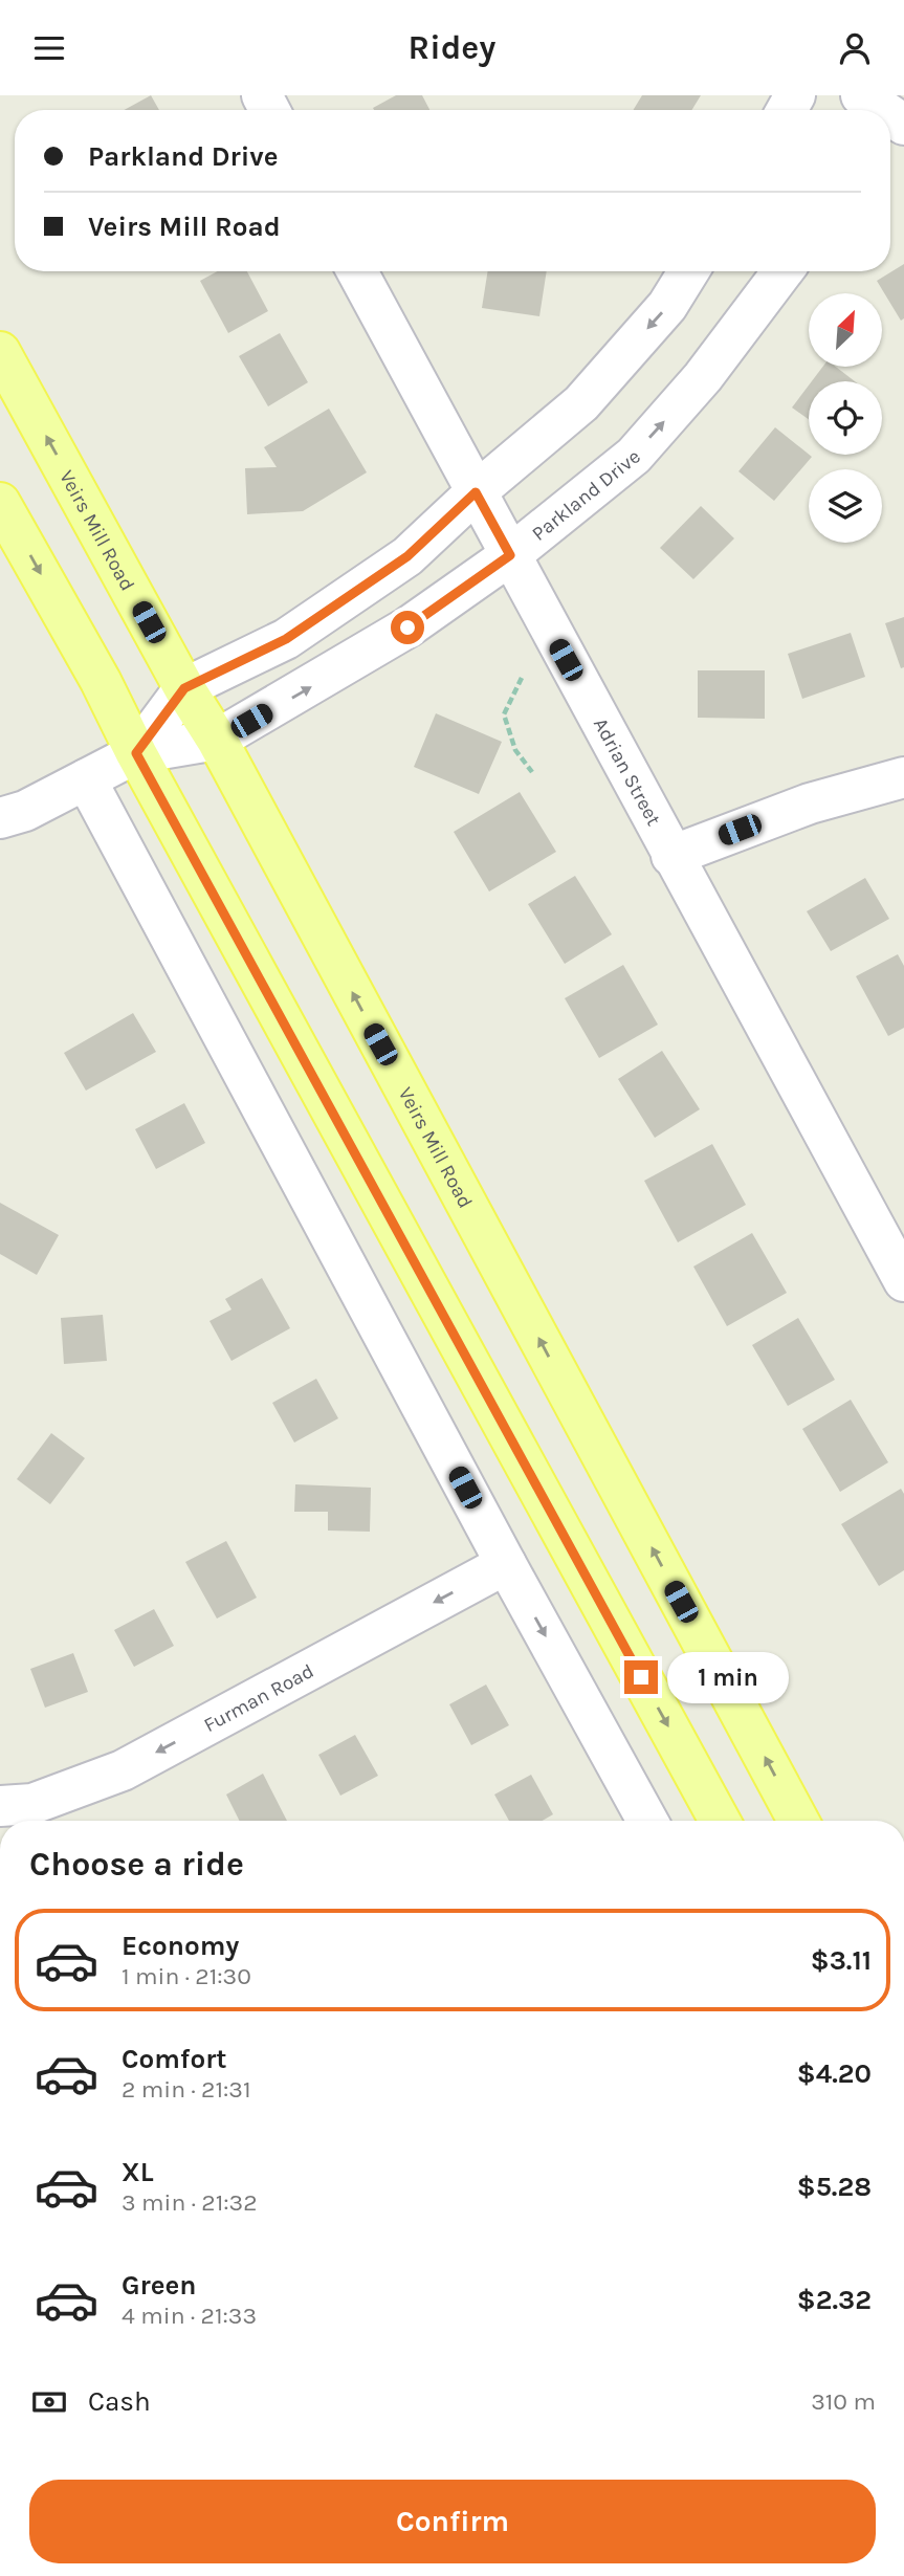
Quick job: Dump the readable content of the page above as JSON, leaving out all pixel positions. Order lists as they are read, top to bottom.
{
  "streets": {
    "main road": ["Veirs Mill Road"],
    "street": ["Parkland Drive", "Adrian Street", "Furman Road"]
  },
  "crossings": [
    ["Parkland Drive", "Veirs Mill Road"],
    ["Parkland Drive", "Adrian Street"]
  ],
  "one_way": ["Furman Road"],
  "north": "top right",
  "page": {
    "header": "Ridey",
    "banner": ["Parkland Drive", "Veirs Mill Road"],
    "bubble": "1 min",
    "heading": "Choose a ride",
    "list": [
      {
        "name": "Economy",
        "note": "1 min · 21:30",
        "value": "$3.11"
      },
      {
        "name": "Comfort",
        "note": "2 min · 21:31",
        "value": "$4.20"
      },
      {
        "name": "XL",
        "note": "3 min · 21:32",
        "value": "$5.28"
      },
      {
        "name": "Green",
        "note": "4 min · 21:33",
        "value": "$2.32"
      }
    ],
    "pay": ["Cash", "310 m"],
    "buttons": "Confirm"
  }
}
